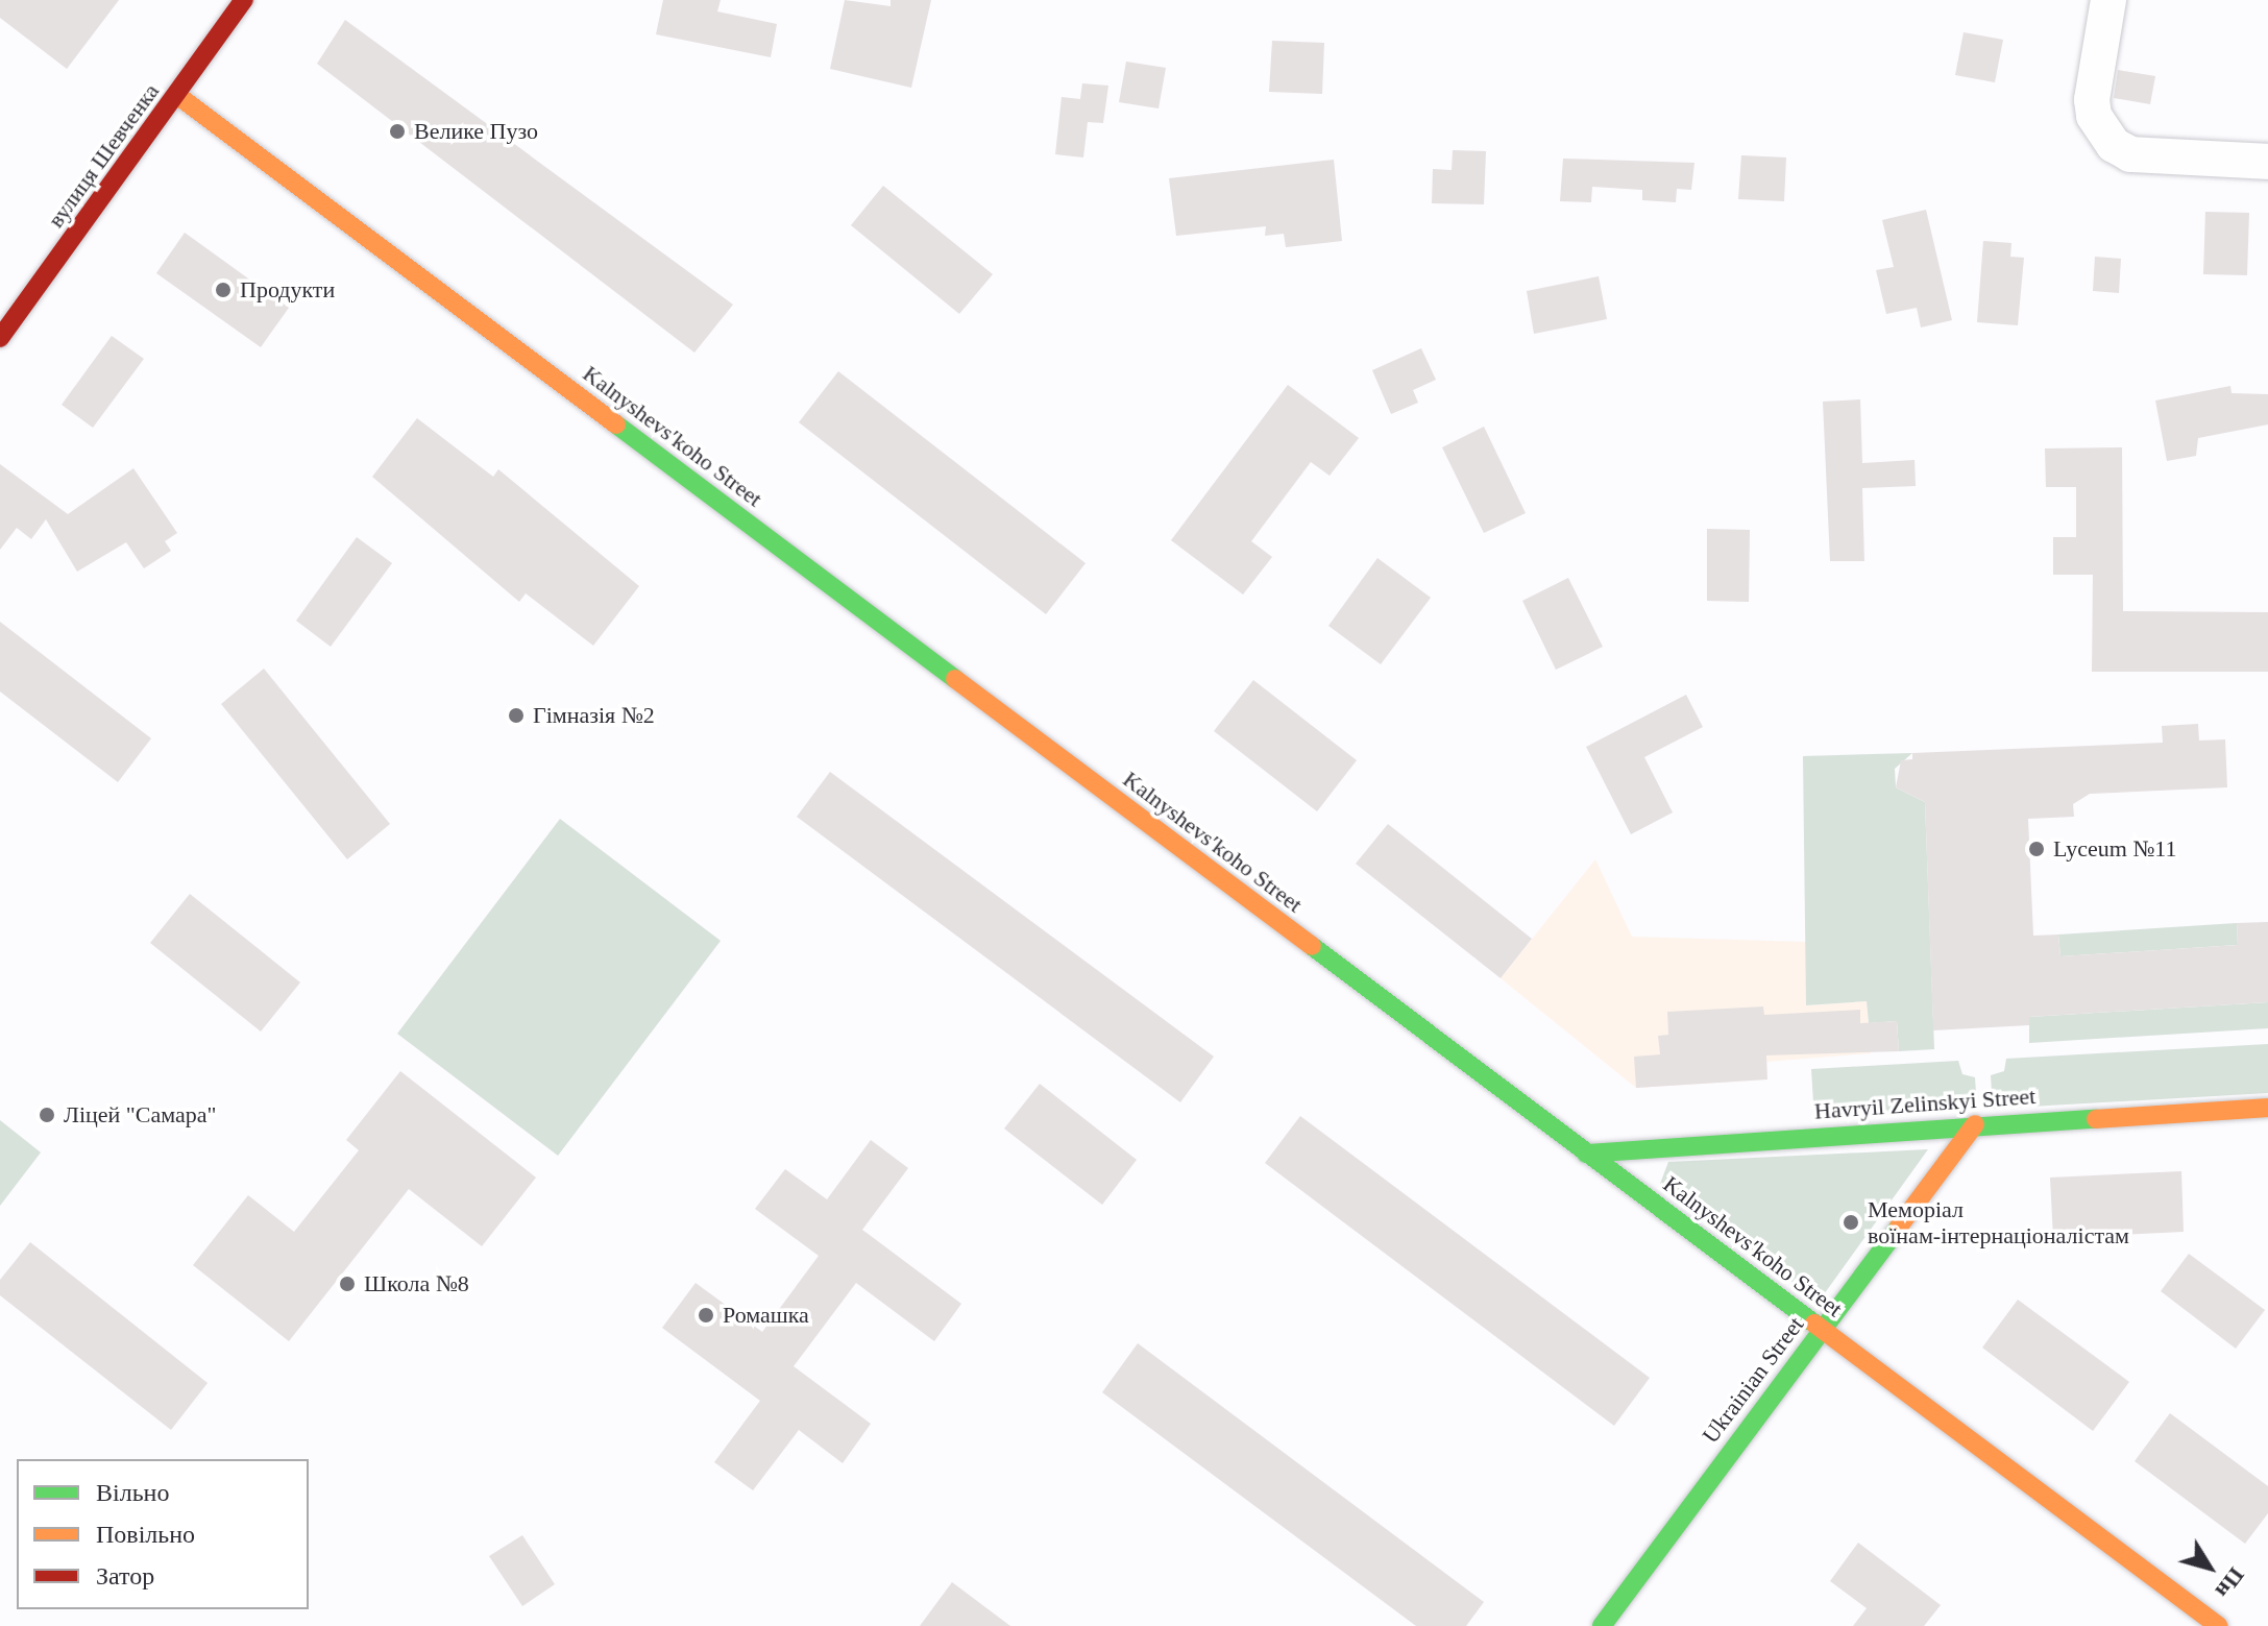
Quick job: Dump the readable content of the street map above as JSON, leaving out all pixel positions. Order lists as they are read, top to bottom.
{
  "streets": {
    "street": [
      "вулиця Шевченка",
      "Kalnyshevsʹkoho Street",
      "Havryil Zelinskyi Street",
      "Ukrainian Street"
    ]
  },
  "crossings": [
    ["вулиця Шевченка", "Kalnyshevsʹkoho Street"],
    ["Kalnyshevsʹkoho Street", "Havryil Zelinskyi Street"],
    ["Kalnyshevsʹkoho Street", "Ukrainian Street"],
    ["Havryil Zelinskyi Street", "Ukrainian Street"]
  ],
  "places": [
    "Велике Пузо",
    "Продукти",
    "Гімназія №2",
    "Lyceum №11",
    "Ліцей \"Самара\"",
    "Меморіал воїнам-інтернаціоналістам",
    "Школа №8",
    "Ромашка"
  ],
  "legend": ["Вільно", "Повільно", "Затор"],
  "north": "bottom right"
}
